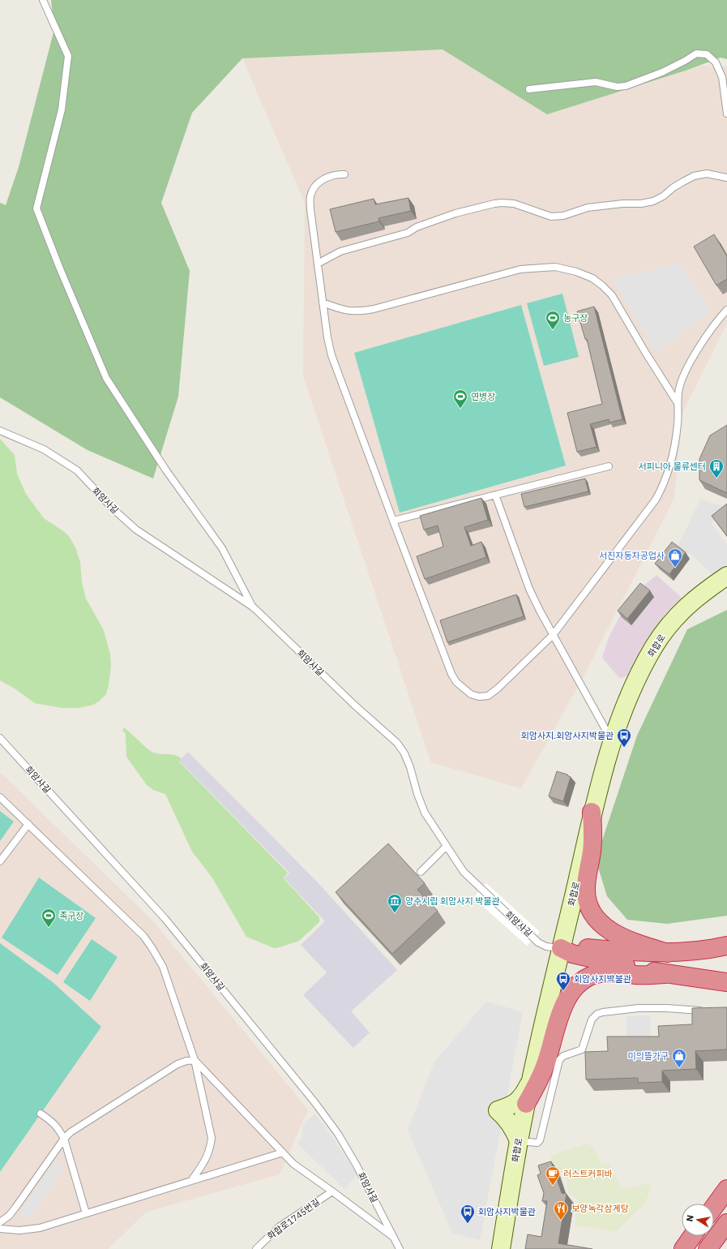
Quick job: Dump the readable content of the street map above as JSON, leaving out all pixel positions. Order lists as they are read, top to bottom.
{
  "streets": {
    "main road": ["화합로"],
    "lane": ["회암사길", "화합로1745번길"]
  },
  "crossings": [
    ["회암사길", "화합로"]
  ],
  "places": {
    "sports": ["농구장", "연병장", "족구장"],
    "building": ["서피니아 물류센터"],
    "shop": ["서진자동차공업사", "미의뜰가구"],
    "bus stop": ["회암사지.회암사지박물관", "회암사지박불관", "회암사지박물관"],
    "museum": ["양주시립 회암사지 박물관"],
    "cafe": ["러스트커피바"],
    "restaurant": ["보양녹각삼계탕"]
  },
  "north": "left"
}
